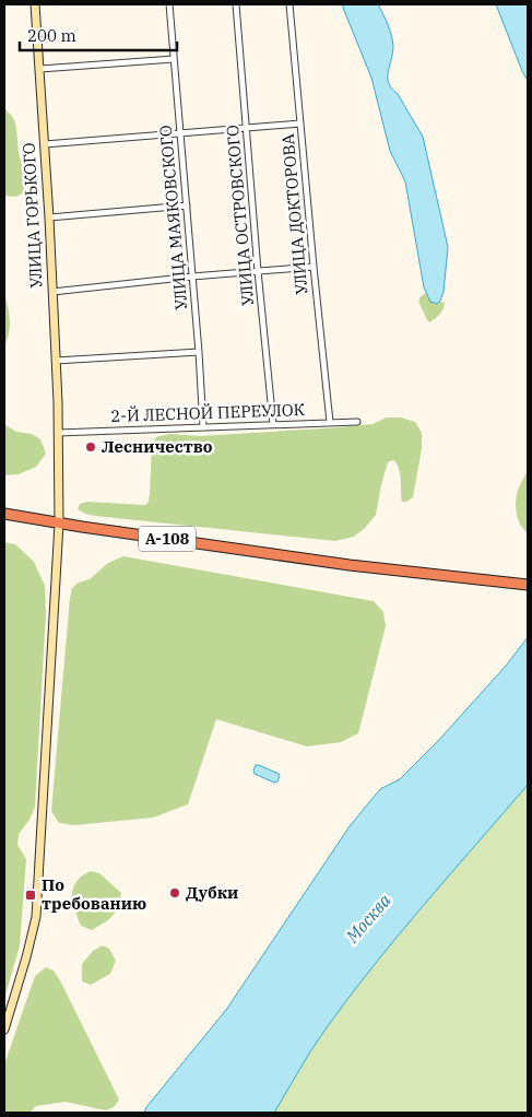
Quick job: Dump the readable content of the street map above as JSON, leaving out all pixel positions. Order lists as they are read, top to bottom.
{
  "streets": {
    "highway": ["А-108"],
    "main road": ["УЛИЦА ГОРЬКОГО"],
    "street": [
      "УЛИЦА ДОКТОРОВА",
      "УЛИЦА ОСТРОВСКОГО",
      "УЛИЦА МАЯКОВСКОГО",
      "2-Й ЛЕСНОЙ ПЕРЕУЛОК"
    ]
  },
  "crossings": [
    ["УЛИЦА ДОКТОРОВА", "2-Й ЛЕСНОЙ ПЕРЕУЛОК"],
    ["УЛИЦА ГОРЬКОГО", "2-Й ЛЕСНОЙ ПЕРЕУЛОК"],
    ["УЛИЦА ГОРЬКОГО", "А-108"],
    ["УЛИЦА ОСТРОВСКОГО", "2-Й ЛЕСНОЙ ПЕРЕУЛОК"],
    ["УЛИЦА МАЯКОВСКОГО", "2-Й ЛЕСНОЙ ПЕРЕУЛОК"]
  ],
  "water": ["Москва"],
  "places": {
    "other": ["Лесничество", "Дубки"],
    "transit": ["По требованию"]
  },
  "scale_bar": "200 m"
}
